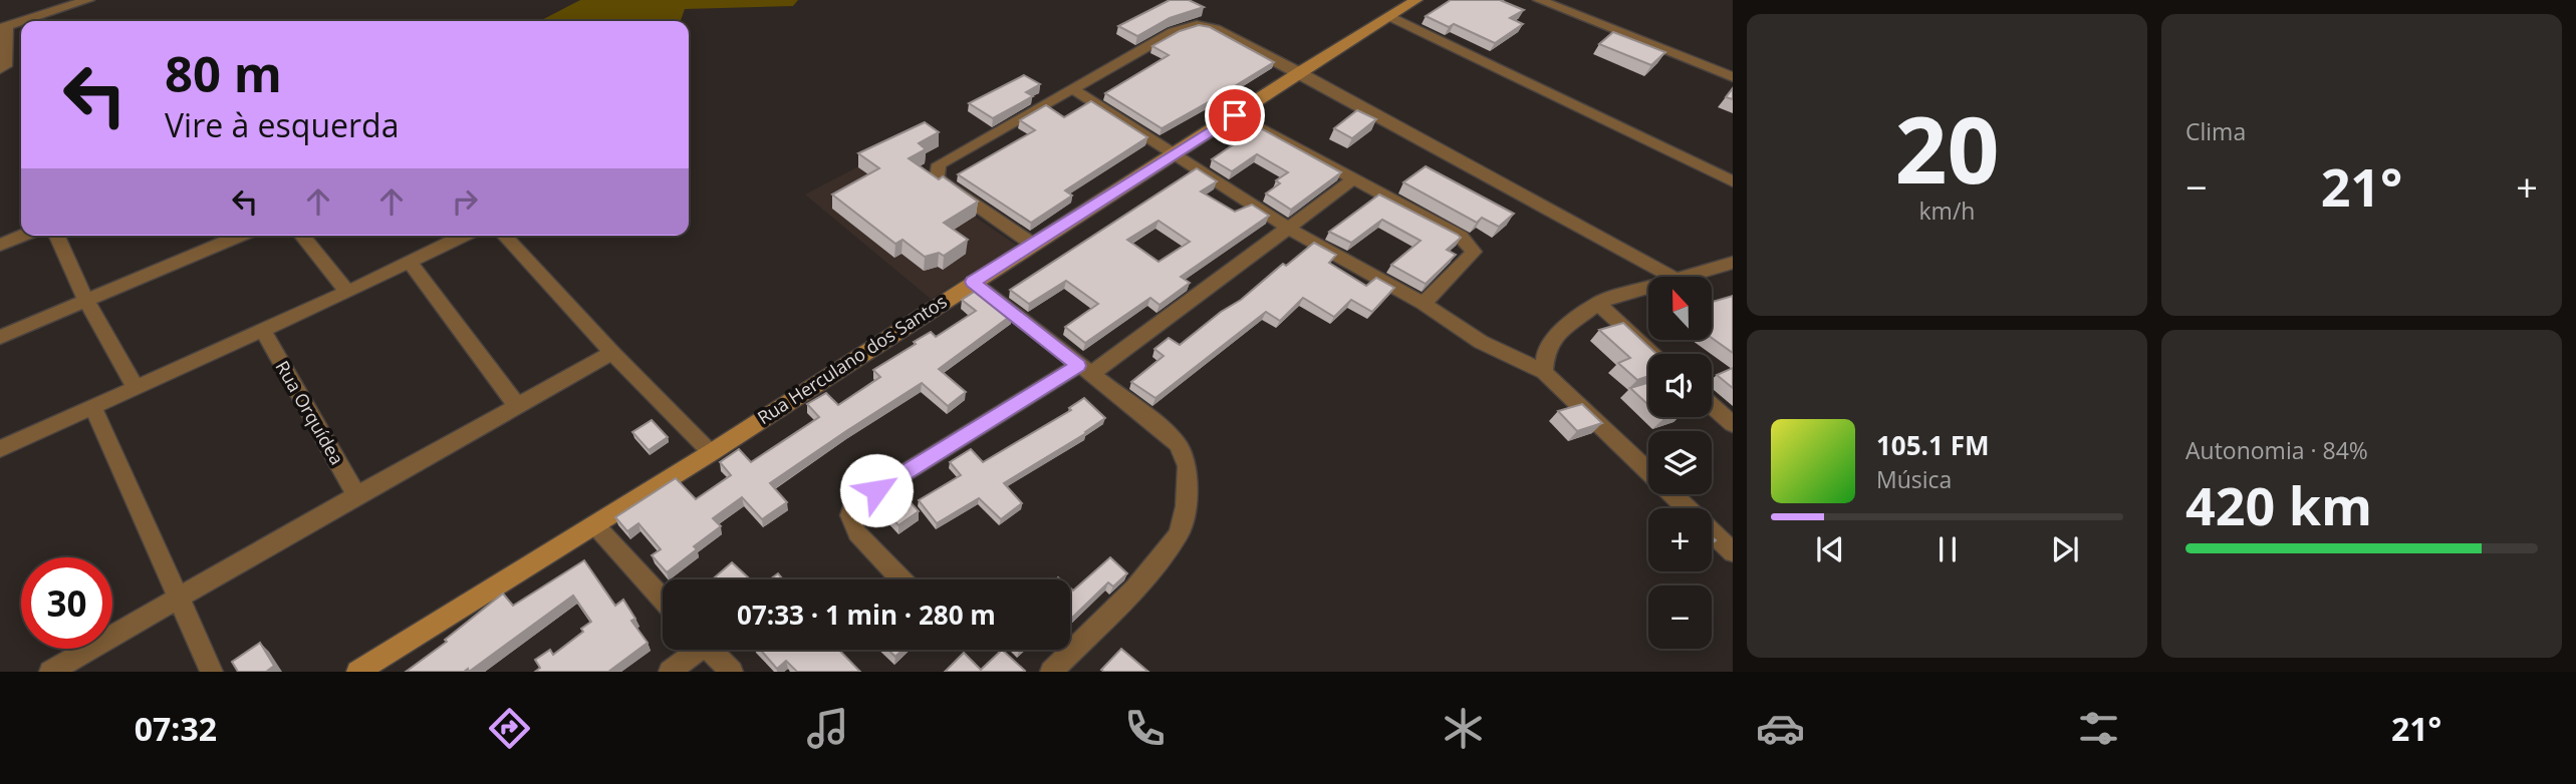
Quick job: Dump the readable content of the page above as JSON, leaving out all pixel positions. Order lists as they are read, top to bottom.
{
  "streets": {
    "street": ["Rua Herculano dos Santos", "Rua Orquídea"]
  },
  "north": "top",
  "page": {
    "tile": [
      ["20", "km/h"],
      "Clima",
      ["Autonomia · 84%", "420 km"]
    ],
    "turn": ["80 m", "Vire à esquerda"],
    "heat": ["−", "21°", "+"],
    "map_buttons": ["+", "−"],
    "song": ["105.1 FM", "Música"],
    "limit": "30",
    "trip": "07:33 · 1 min · 280 m",
    "tabs": ["07:32", "21°"]
  }
}
